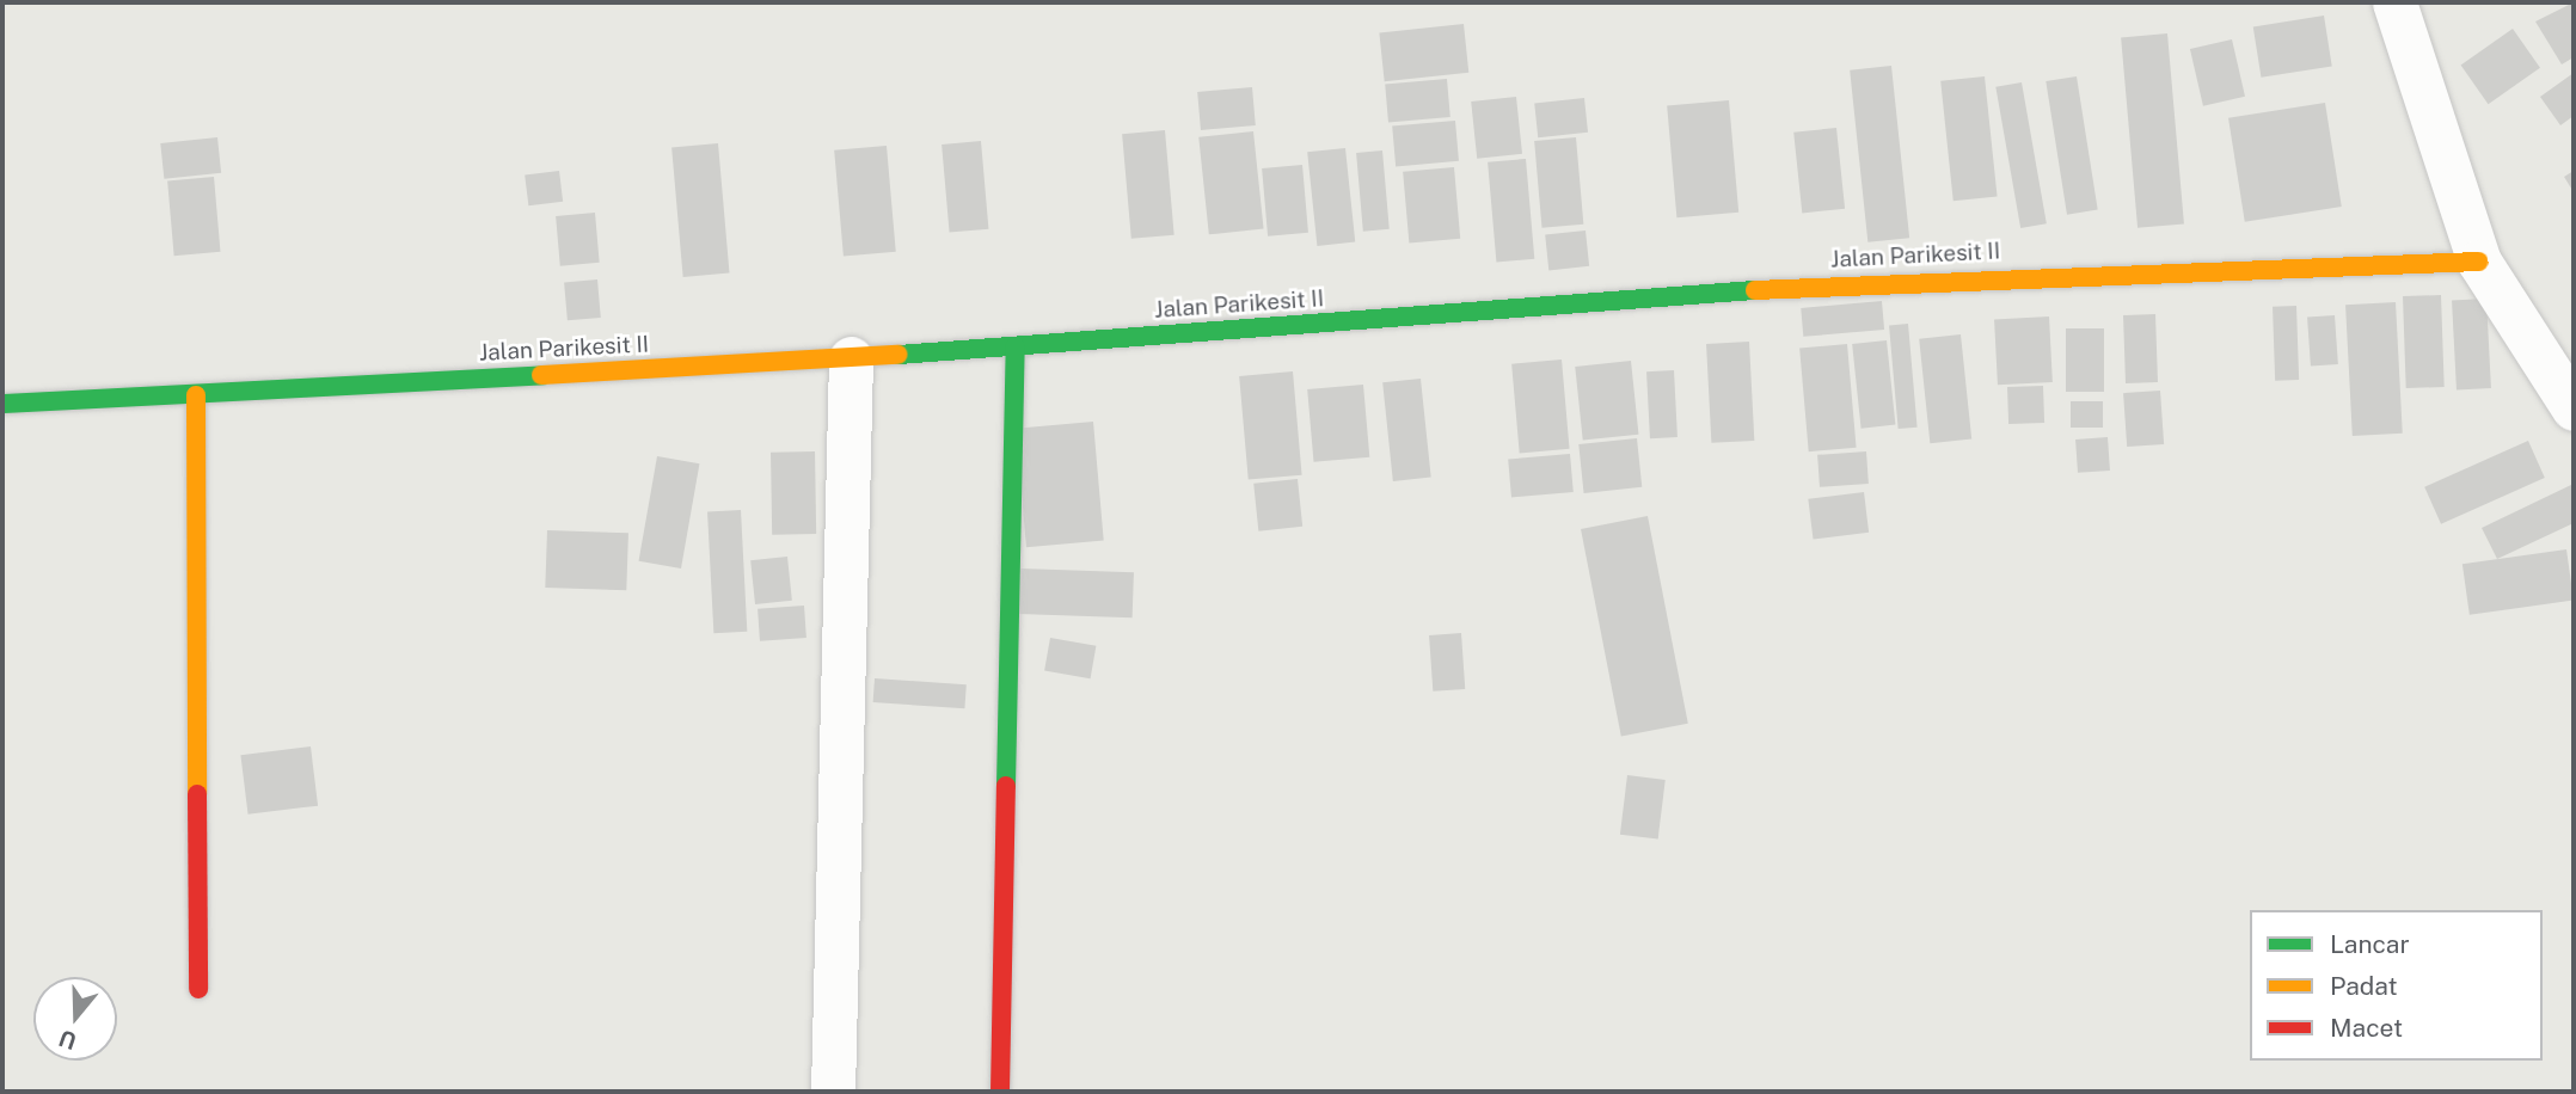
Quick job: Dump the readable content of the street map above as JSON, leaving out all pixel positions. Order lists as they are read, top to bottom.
{
  "streets": {
    "street": ["Jalan Parikesit II"]
  },
  "legend": ["Lancar", "Padat", "Macet"],
  "north": "bottom"
}
